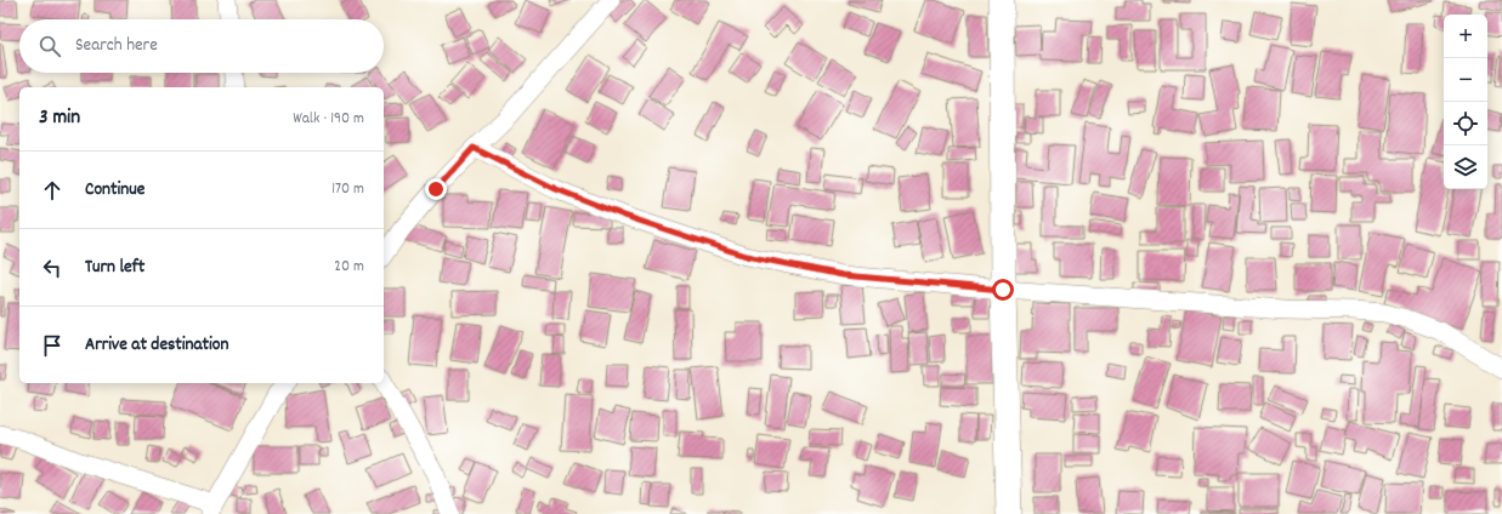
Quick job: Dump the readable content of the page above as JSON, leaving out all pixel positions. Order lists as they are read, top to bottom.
{
  "page": {
    "map_buttons": ["+", "−"],
    "search": "Search here",
    "heading": ["3 min", "Walk · 190 m"],
    "list": [
      ["Continue", "170 m"],
      ["Turn left", "20 m"],
      "Arrive at destination"
    ]
  }
}
